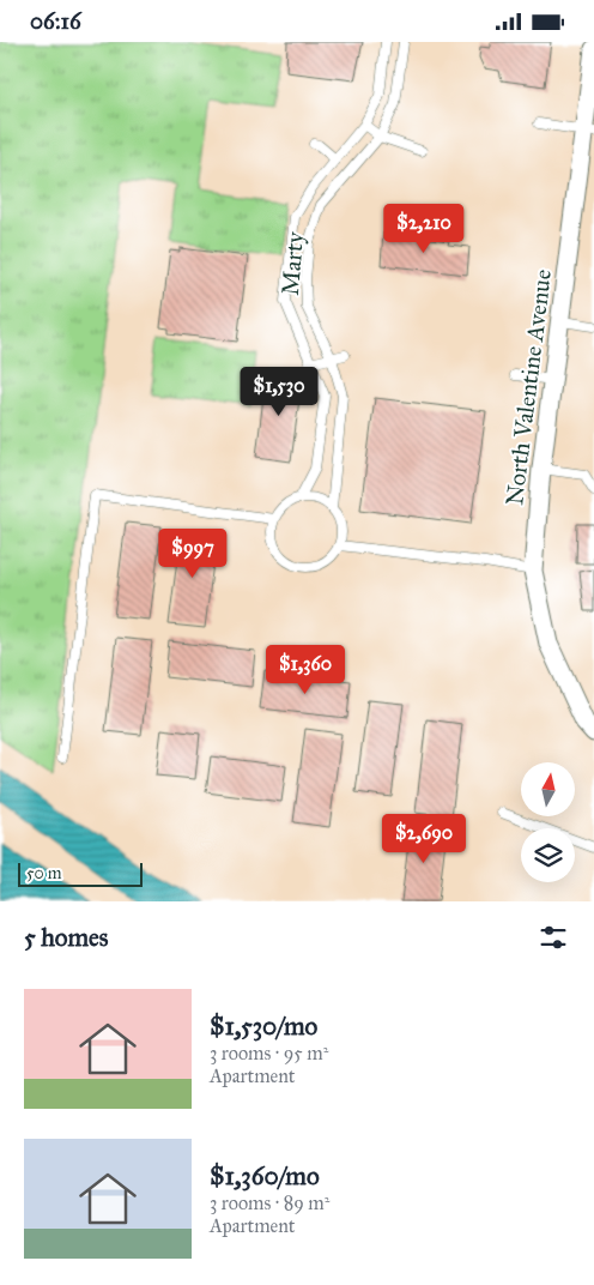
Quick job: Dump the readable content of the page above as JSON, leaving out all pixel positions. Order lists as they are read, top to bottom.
{
  "streets": {
    "street": ["North Valentine Avenue"],
    "lane": ["Marty"]
  },
  "scale_bar": "50 m",
  "north": "top",
  "page": {
    "status": "06:16",
    "price": [
      "$2,210",
      "$1,530",
      "$997",
      "$1,360",
      "$2,690"
    ],
    "scale": "50 m",
    "heading": "5 homes",
    "list": [
      {
        "name": "$1,530/mo",
        "note": "3 rooms · 95 m² · Apartment"
      },
      {
        "name": "$1,360/mo",
        "note": "3 rooms · 89 m² · Apartment"
      }
    ]
  }
}
